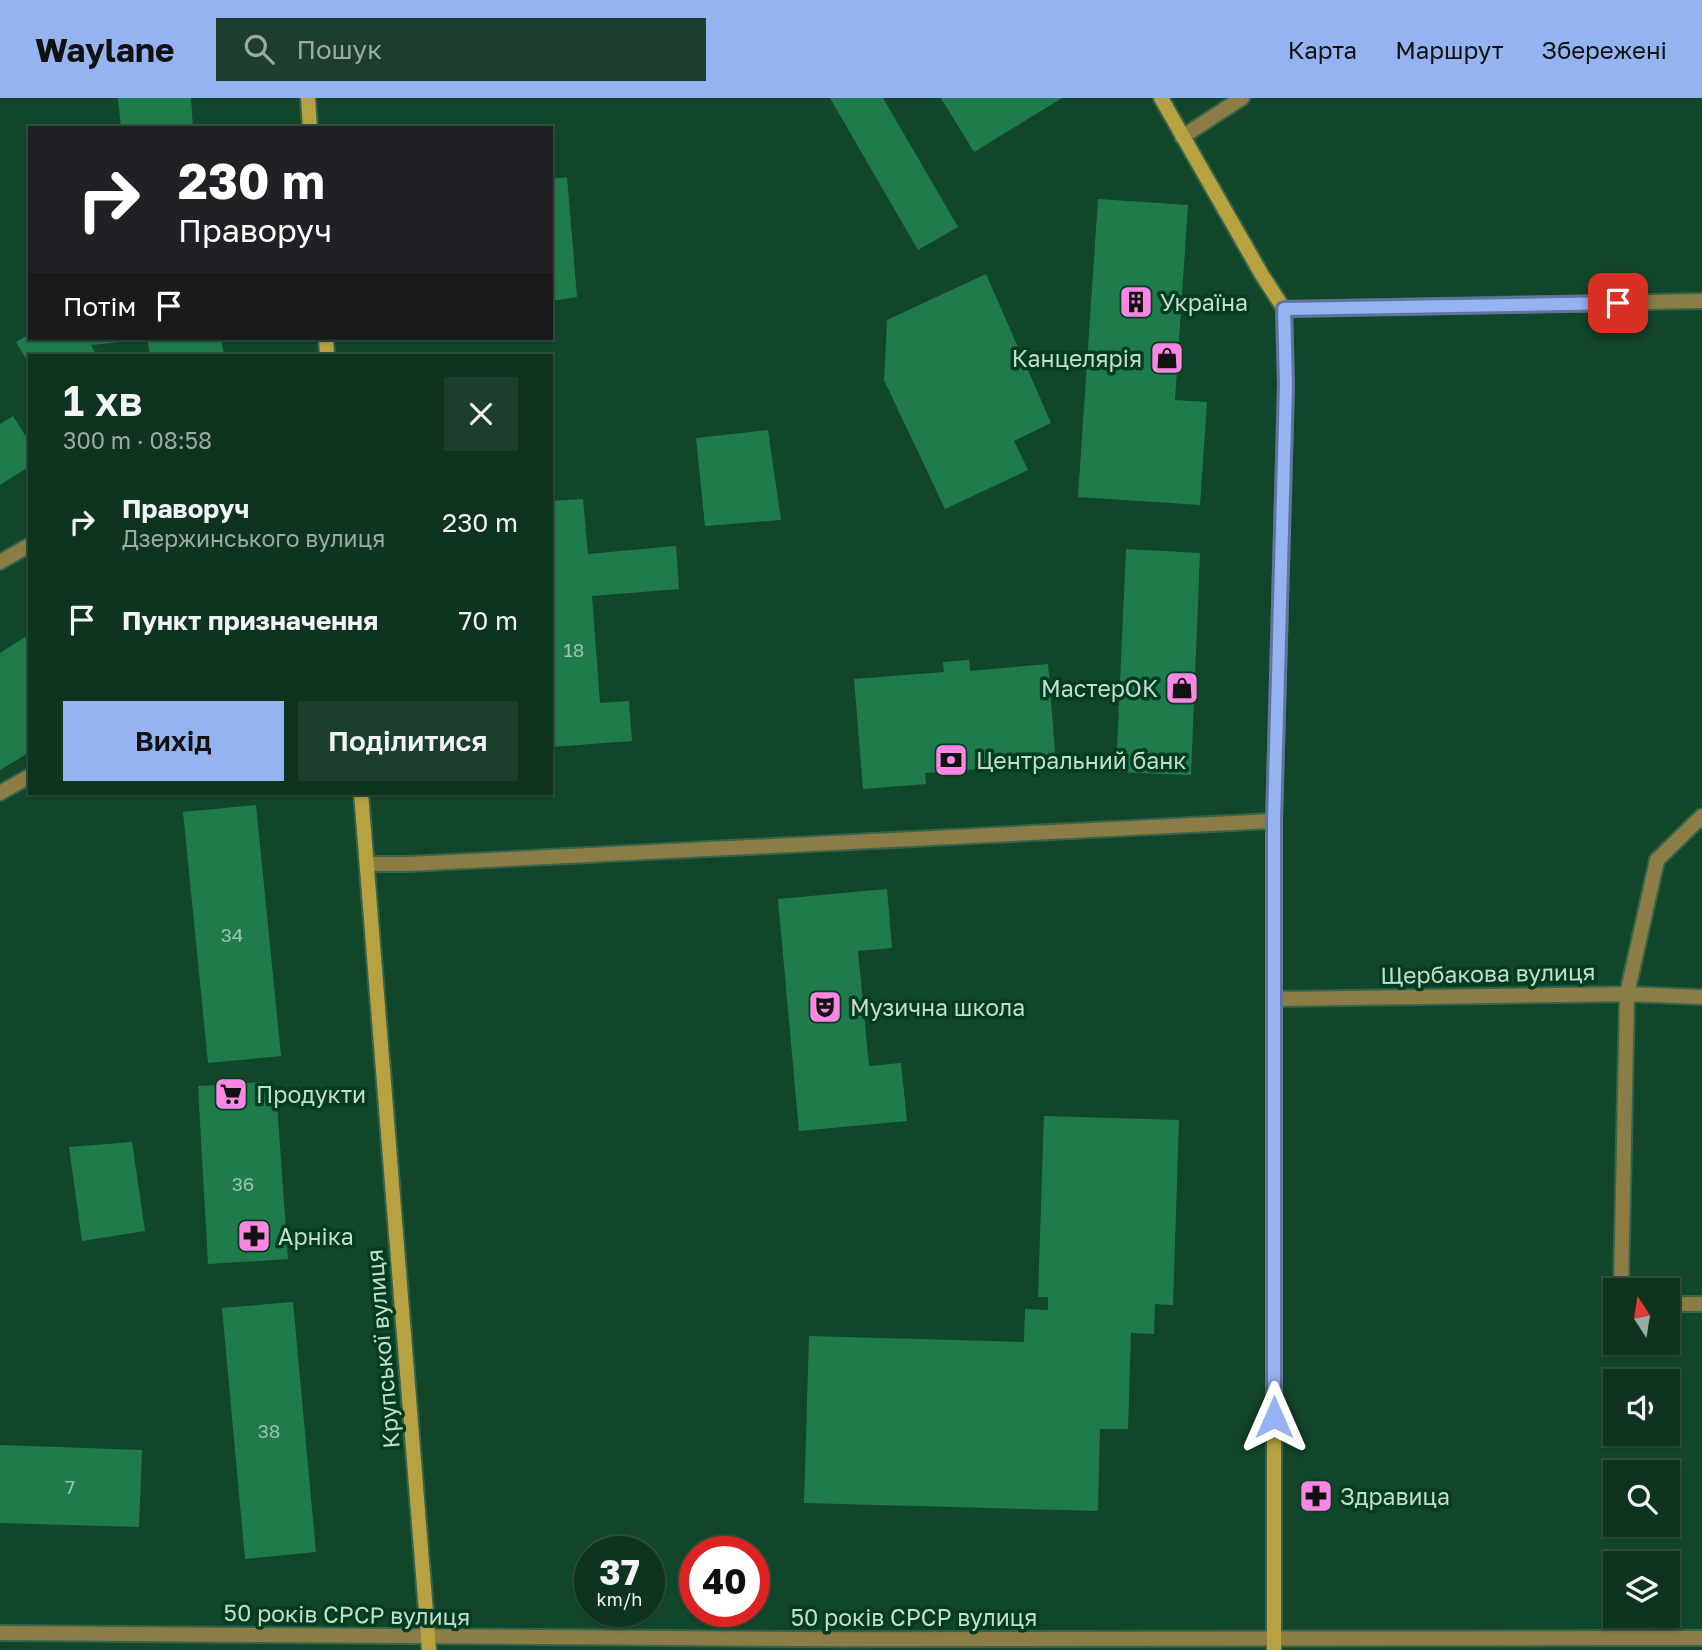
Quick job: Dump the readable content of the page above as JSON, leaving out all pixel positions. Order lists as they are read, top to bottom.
{
  "streets": {
    "street": ["Щербакова вулиця", "Крупської вулиця", "50 років СРСР вулиця"]
  },
  "crossings": [
    ["Крупської вулиця", "50 років СРСР вулиця"]
  ],
  "places": {
    "building": ["Україна"],
    "shop": ["Канцелярія", "МастерОК"],
    "bank": ["Центральний банк"],
    "theatre": ["Музична школа"],
    "supermarket": ["Продукти"],
    "pharmacy": ["Арніка", "Здравица"]
  },
  "house_numbers": [
    "18",
    "34",
    "36",
    "38",
    "7"
  ],
  "north": "top",
  "page": {
    "header": "Waylane",
    "search": "Пошук",
    "nav": ["Карта", "Маршрут", "Збережені"],
    "turn": ["230 m", "Праворуч"],
    "then": "Потім",
    "heading": ["1 хв", "300 m · 08:58"],
    "list": [
      {
        "name": "Праворуч",
        "note": "Дзержинського вулиця",
        "value": "230 m"
      },
      {
        "name": "Пункт призначення",
        "value": "70 m"
      }
    ],
    "buttons": ["Вихід", "Поділитися"],
    "speed": "37 km/h",
    "limit": "40"
  }
}
